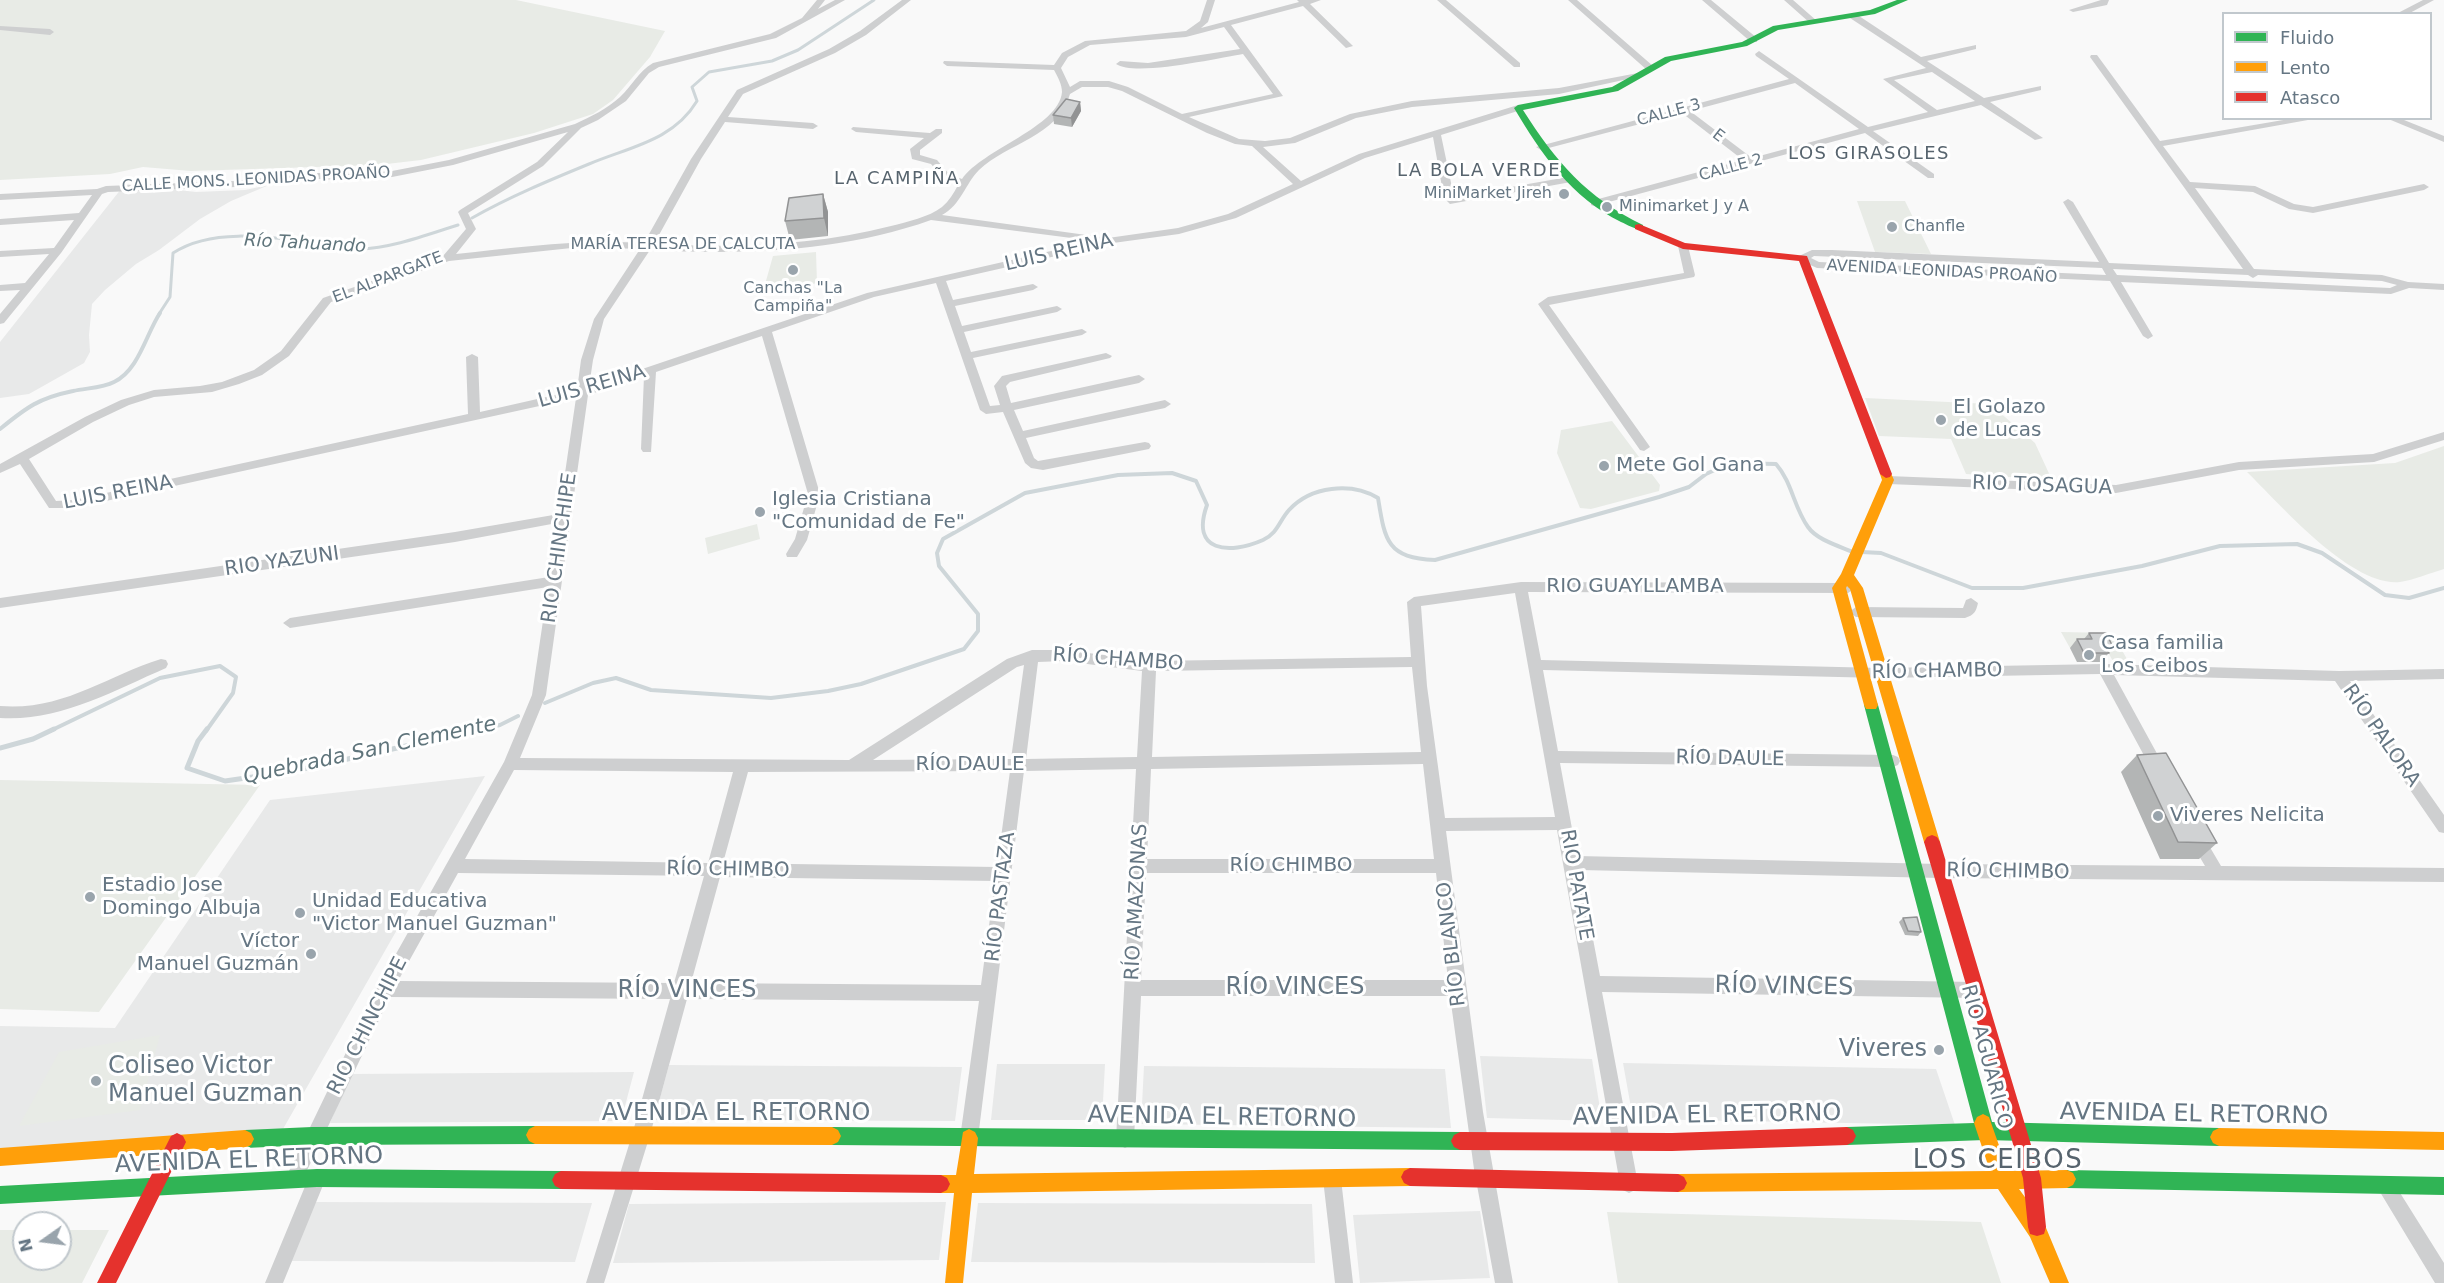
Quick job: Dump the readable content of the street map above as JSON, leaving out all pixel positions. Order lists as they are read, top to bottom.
{
  "streets": {
    "main road": ["RIO AGUARICO", "AVENIDA EL RETORNO"],
    "street": [
      "CALLE 3",
      "E",
      "CALLE 2",
      "CALLE MONS. LEONIDAS PROAÑO",
      "MARÍA TERESA DE CALCUTA",
      "LUIS REINA",
      "AVENIDA LEONIDAS PROAÑO",
      "EL ALPARGATE",
      "RIO TOSAGUA",
      "RIO CHINCHIPE",
      "RIO YAZUNI",
      "RIO GUAYLLAMBA",
      "RÍO CHAMBO",
      "RÍO PALORA",
      "RÍO DAULE",
      "RÍO CHIMBO",
      "RIO PATATE",
      "RÍO PASTAZA",
      "RÍO AMAZONAS",
      "RÍO BLANCO",
      "RÍO VINCES"
    ]
  },
  "crossings": [
    ["CALLE 3", "E"],
    ["E", "CALLE 2"],
    ["CALLE MONS. LEONIDAS PROAÑO", "EL ALPARGATE"],
    ["MARÍA TERESA DE CALCUTA", "EL ALPARGATE"],
    ["MARÍA TERESA DE CALCUTA", "RIO CHINCHIPE"],
    ["LUIS REINA", "EL ALPARGATE"],
    ["LUIS REINA", "RIO CHINCHIPE"],
    ["RIO CHINCHIPE", "RIO YAZUNI"],
    ["RIO CHINCHIPE", "RÍO DAULE"],
    ["RIO CHINCHIPE", "RÍO CHIMBO"],
    ["RIO CHINCHIPE", "RÍO VINCES"],
    ["RIO CHINCHIPE", "AVENIDA EL RETORNO"],
    ["RIO GUAYLLAMBA", "RIO PATATE"],
    ["RIO GUAYLLAMBA", "RÍO BLANCO"],
    ["RIO GUAYLLAMBA", "RIO AGUARICO"],
    ["RÍO CHAMBO", "RÍO PALORA"],
    ["RÍO CHAMBO", "RÍO DAULE"],
    ["RÍO CHAMBO", "RIO PATATE"],
    ["RÍO CHAMBO", "RÍO PASTAZA"],
    ["RÍO CHAMBO", "RÍO AMAZONAS"],
    ["RÍO CHAMBO", "RÍO BLANCO"],
    ["RÍO CHAMBO", "RIO AGUARICO"],
    ["RÍO DAULE", "RIO PATATE"],
    ["RÍO DAULE", "RÍO PASTAZA"],
    ["RÍO DAULE", "RÍO AMAZONAS"],
    ["RÍO DAULE", "RÍO BLANCO"],
    ["RÍO DAULE", "RIO AGUARICO"],
    ["RÍO CHIMBO", "RIO PATATE"],
    ["RÍO CHIMBO", "RÍO PASTAZA"],
    ["RÍO CHIMBO", "RÍO AMAZONAS"],
    ["RÍO CHIMBO", "RÍO BLANCO"],
    ["RÍO CHIMBO", "RIO AGUARICO"],
    ["RIO PATATE", "RÍO VINCES"],
    ["RIO PATATE", "AVENIDA EL RETORNO"],
    ["RÍO PASTAZA", "RÍO VINCES"],
    ["RÍO PASTAZA", "AVENIDA EL RETORNO"],
    ["RÍO AMAZONAS", "RÍO VINCES"],
    ["RÍO AMAZONAS", "AVENIDA EL RETORNO"],
    ["RÍO BLANCO", "RÍO VINCES"],
    ["RÍO BLANCO", "AVENIDA EL RETORNO"],
    ["RÍO VINCES", "RIO AGUARICO"],
    ["RIO AGUARICO", "AVENIDA EL RETORNO"]
  ],
  "districts": [
    "LOS GIRASOLES",
    "LA BOLA VERDE",
    "LA CAMPIÑA",
    "LOS CEIBOS"
  ],
  "water": ["Río Tahuando", "Quebrada San Clemente"],
  "places": [
    "MiniMarket Jireh",
    "Minimarket J y A",
    "Chanfle",
    "Canchas \"La Campiña\"",
    "El Golazo de Lucas",
    "Mete Gol Gana",
    "Iglesia Cristiana \"Comunidad de Fe\"",
    "Casa familia Los Ceibos",
    "Viveres Nelicita",
    "Estadio Jose Domingo Albuja",
    "Unidad Educativa \"Victor Manuel Guzman\"",
    "Víctor Manuel Guzmán",
    "Viveres",
    "Coliseo Victor Manuel Guzman"
  ],
  "legend": ["Fluido", "Lento", "Atasco"],
  "north": "left"
}
